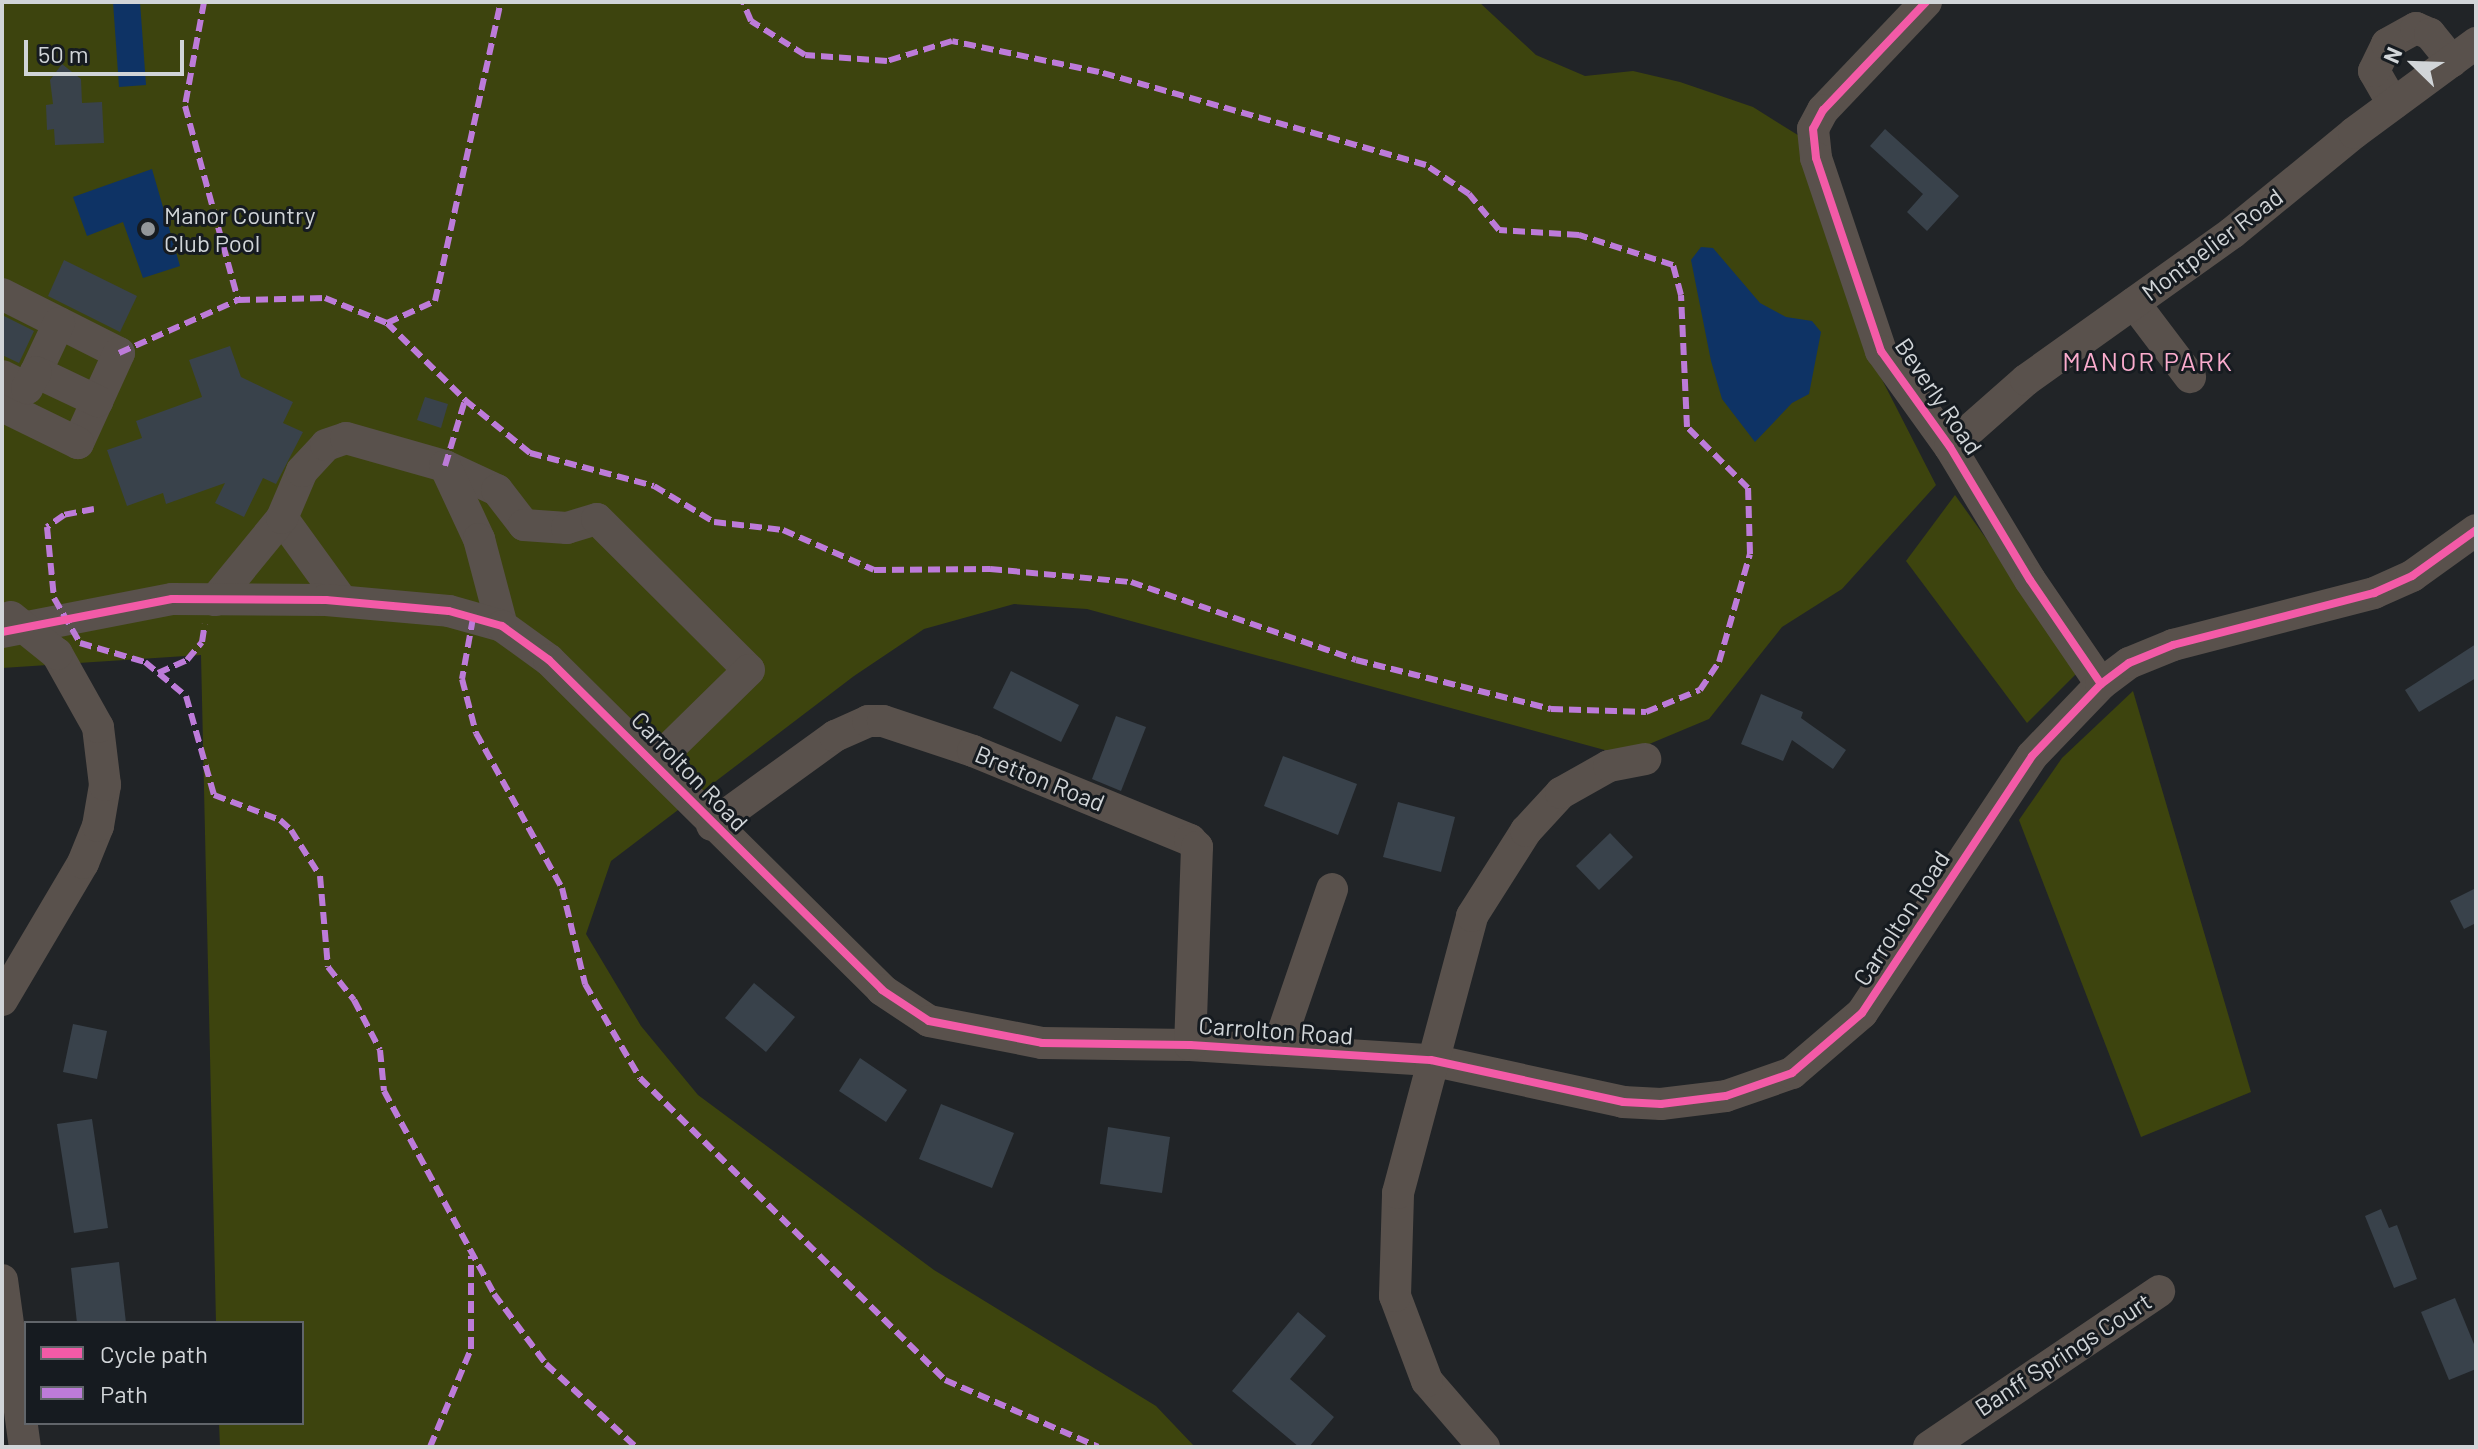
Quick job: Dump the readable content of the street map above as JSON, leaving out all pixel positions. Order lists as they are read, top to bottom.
{
  "streets": {
    "street": [
      "Montpelier Road",
      "Beverly Road",
      "Carrolton Road",
      "Bretton Road",
      "Banff Springs Court"
    ]
  },
  "crossings": [
    ["Montpelier Road", "Beverly Road"],
    ["Beverly Road", "Carrolton Road"],
    ["Carrolton Road", "Bretton Road"]
  ],
  "districts": ["MANOR PARK"],
  "places": ["Manor Country Club Pool"],
  "legend": ["Cycle path", "Path"],
  "scale_bar": "50 m",
  "north": "top left"
}
